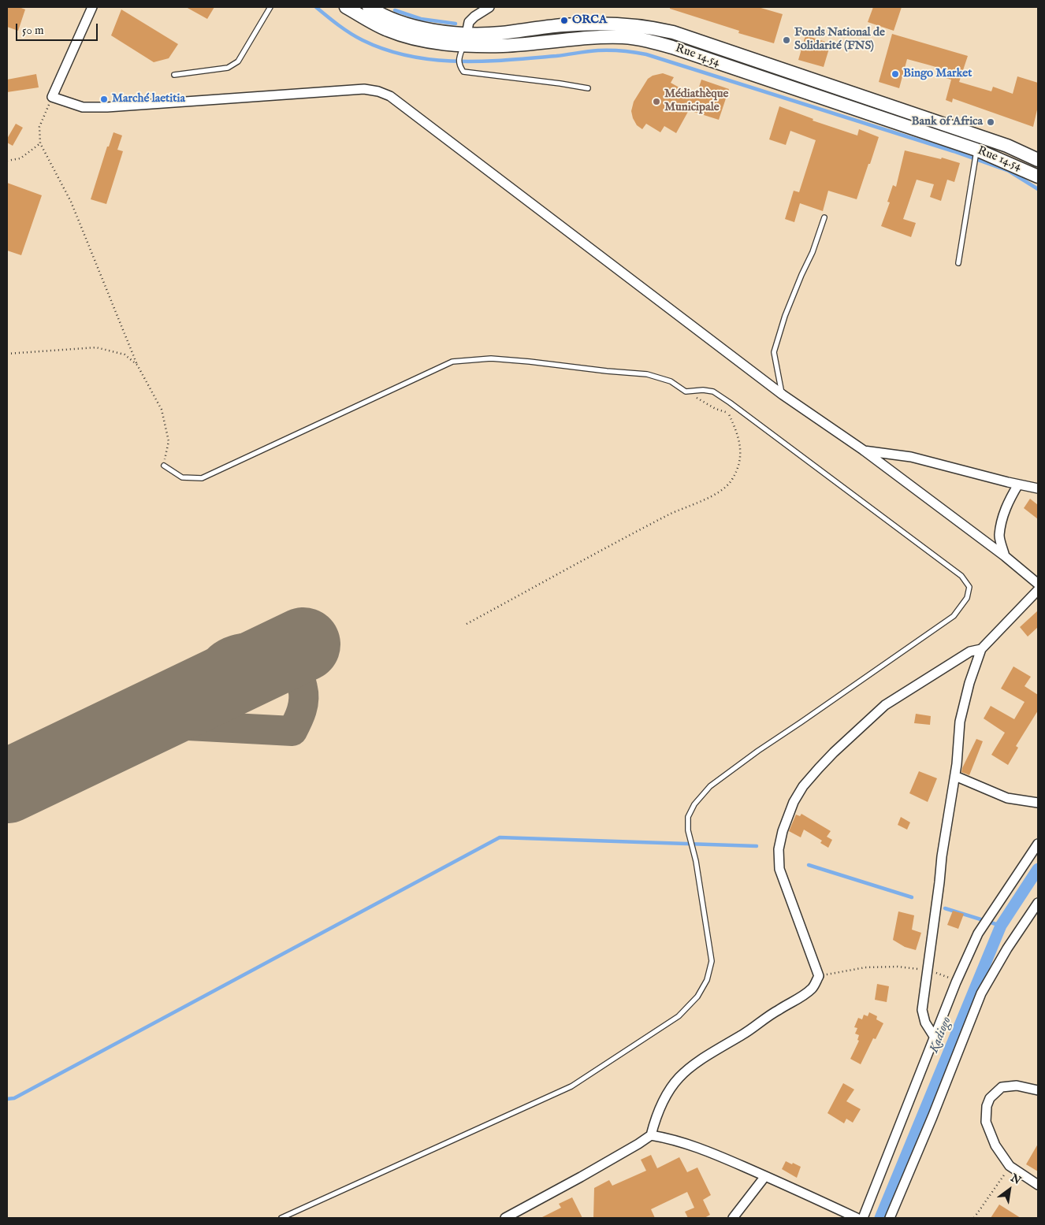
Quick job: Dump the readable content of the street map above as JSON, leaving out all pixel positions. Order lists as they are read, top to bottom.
{
  "streets": {
    "main road": ["Rue 14.54"]
  },
  "water": ["Kadiogo"],
  "places": [
    "ORCA",
    "Fonds National de Solidarité (FNS)",
    "Bingo Market",
    "Marché laetitia",
    "Médiathèque Municipale",
    "Bank of Africa"
  ],
  "scale_bar": "50 m",
  "north": "top right"
}
